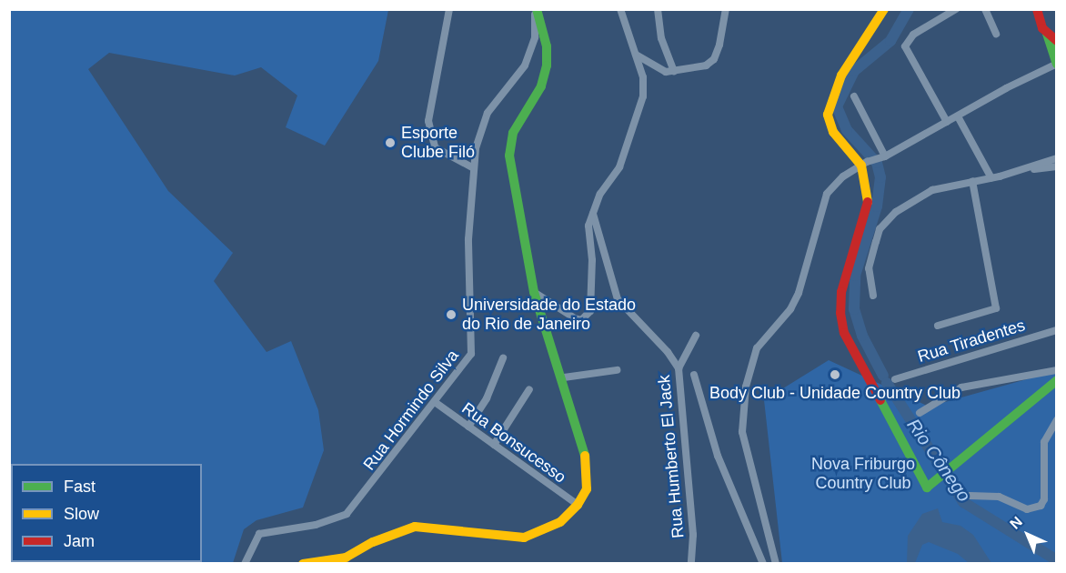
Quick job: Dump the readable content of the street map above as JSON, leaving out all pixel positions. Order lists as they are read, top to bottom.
{
  "streets": {
    "street": [
      "Rua Tiradentes",
      "Rua Hormindo Silva",
      "Rua Bonsucesso",
      "Rua Humberto El Jack"
    ]
  },
  "crossings": [
    ["Rua Hormindo Silva", "Rua Bonsucesso"]
  ],
  "water": ["Rio Cônego"],
  "parks": ["Nova Friburgo Country Club"],
  "places": ["Esporte Clube Filó", "Universidade do Estado do Rio de Janeiro", "Body Club - Unidade Country Club"],
  "legend": ["Fast", "Slow", "Jam"],
  "north": "top left"
}
